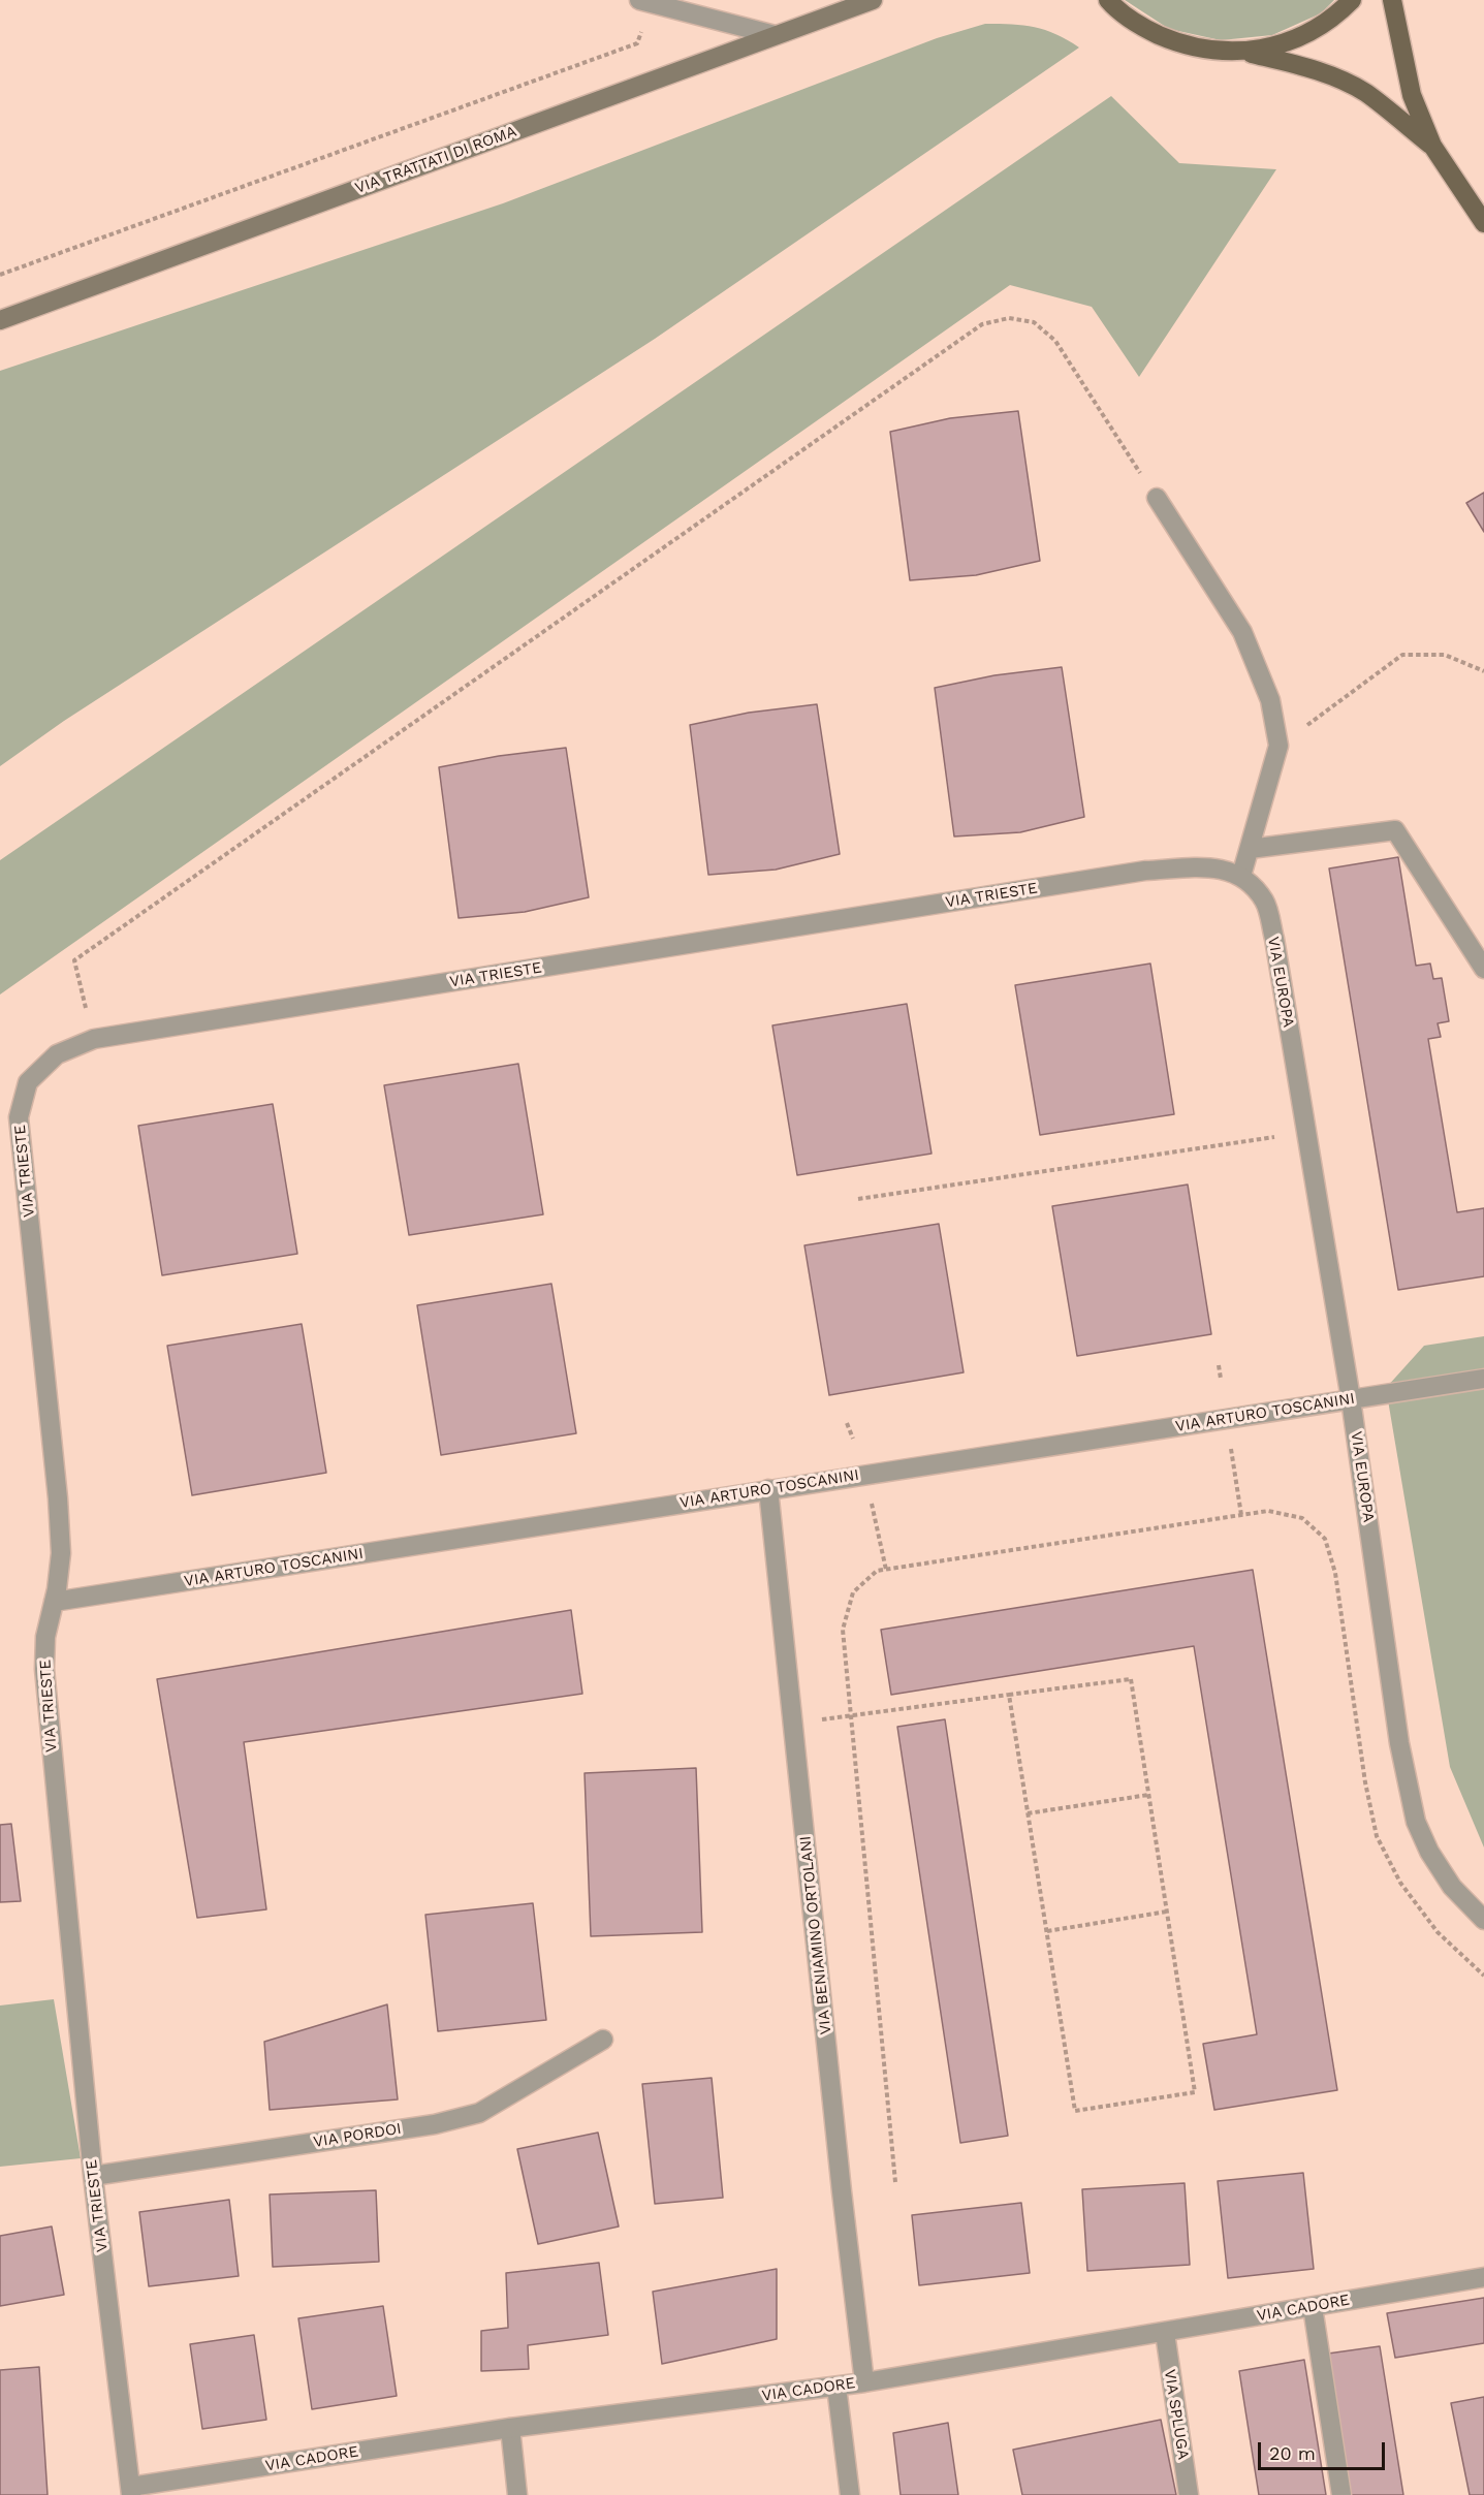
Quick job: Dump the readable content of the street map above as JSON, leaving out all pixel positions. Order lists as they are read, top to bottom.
{
  "streets": {
    "main road": ["VIA TRATTATI DI ROMA"],
    "street": [
      "VIA TRIESTE",
      "VIA EUROPA",
      "VIA ARTURO TOSCANINI",
      "VIA BENIAMINO ORTOLANI",
      "VIA PORDOI",
      "VIA CADORE",
      "VIA SPLUGA"
    ]
  },
  "crossings": [
    ["VIA TRIESTE", "VIA EUROPA"],
    ["VIA TRIESTE", "VIA ARTURO TOSCANINI"],
    ["VIA TRIESTE", "VIA PORDOI"],
    ["VIA TRIESTE", "VIA CADORE"],
    ["VIA EUROPA", "VIA ARTURO TOSCANINI"],
    ["VIA ARTURO TOSCANINI", "VIA BENIAMINO ORTOLANI"],
    ["VIA BENIAMINO ORTOLANI", "VIA CADORE"],
    ["VIA CADORE", "VIA SPLUGA"]
  ],
  "scale_bar": "20 m"
}
